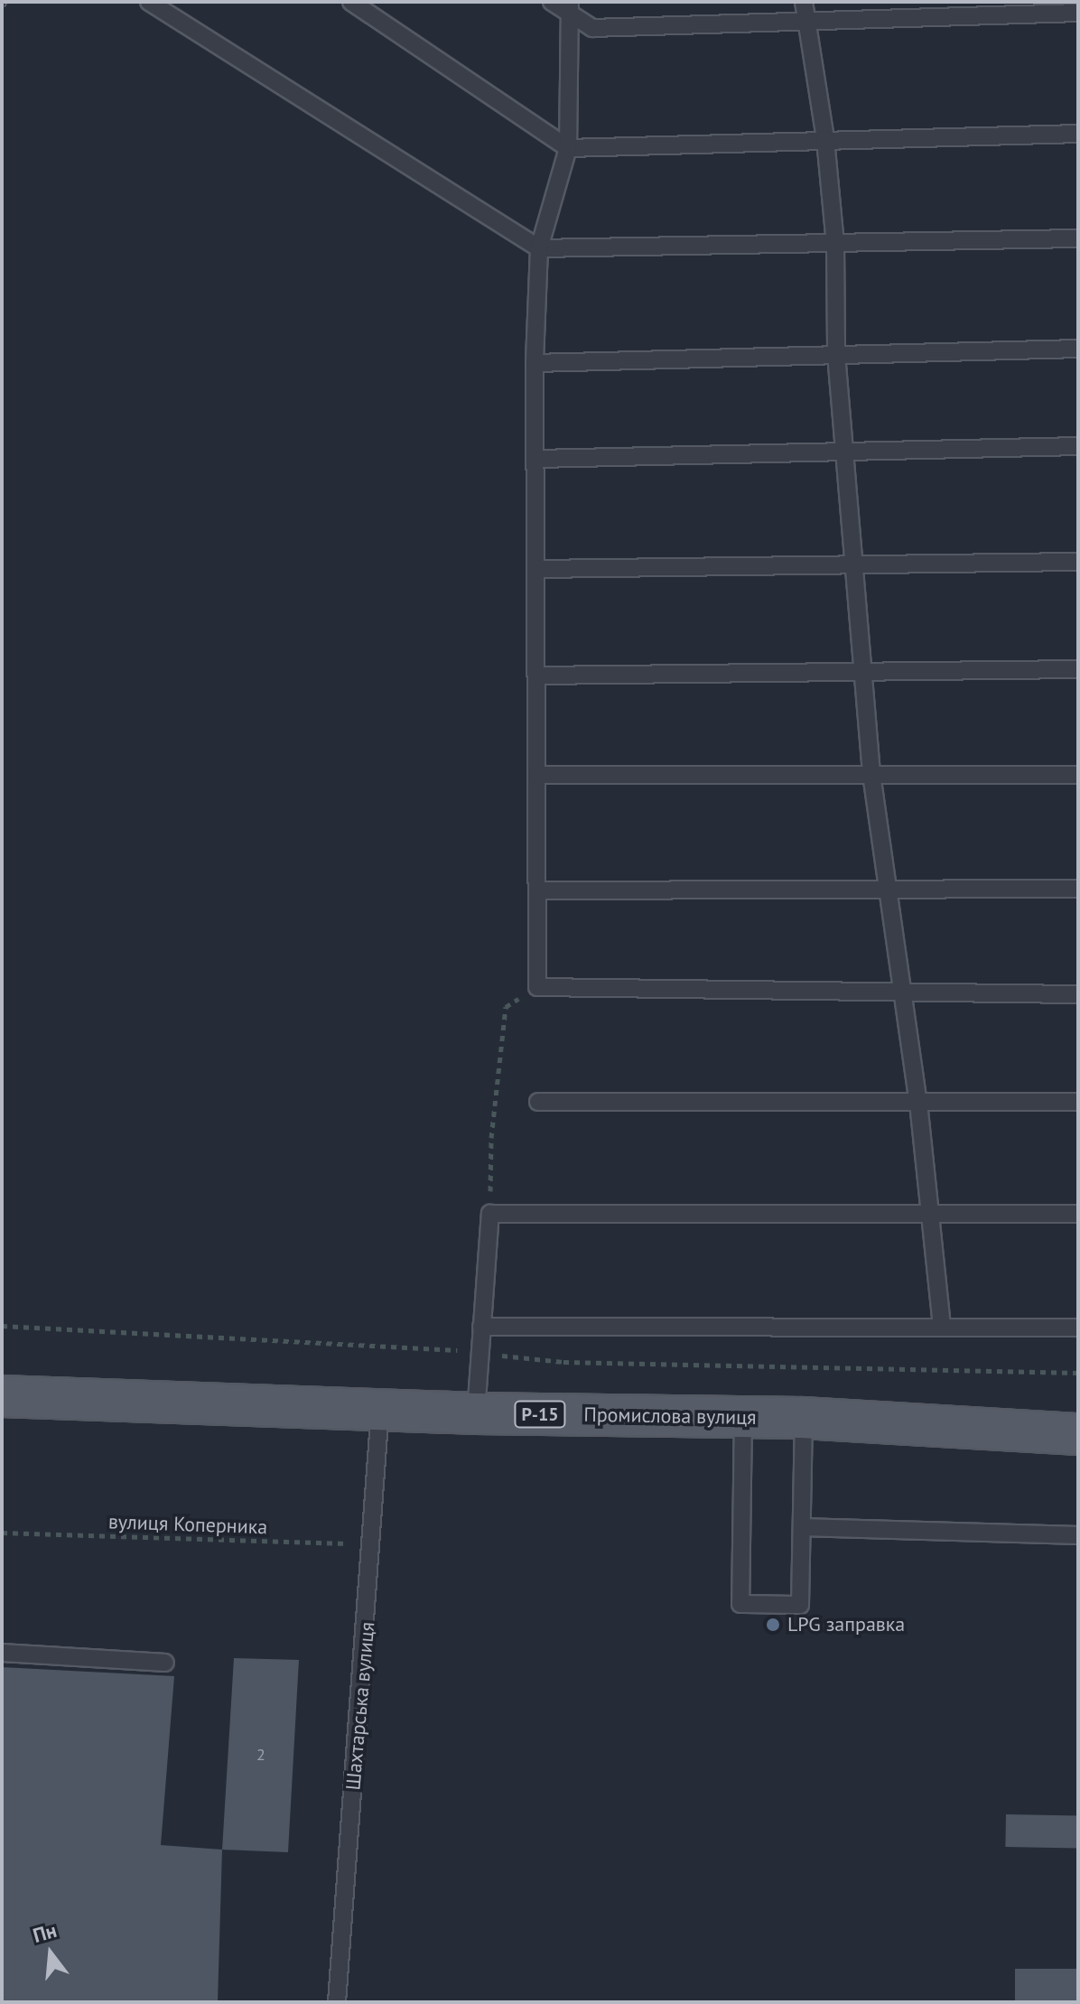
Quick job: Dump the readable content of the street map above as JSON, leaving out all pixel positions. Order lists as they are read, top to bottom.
{
  "streets": {
    "main road": ["Р-15", "Промислова вулиця"],
    "lane": ["Шахтарська вулиця"],
    "path": ["вулиця Коперника"]
  },
  "crossings": [
    ["Промислова вулиця", "Шахтарська вулиця"],
    ["вулиця Коперника", "Шахтарська вулиця"]
  ],
  "places": ["LPG заправка"],
  "house_numbers": ["2"],
  "north": "top"
}
